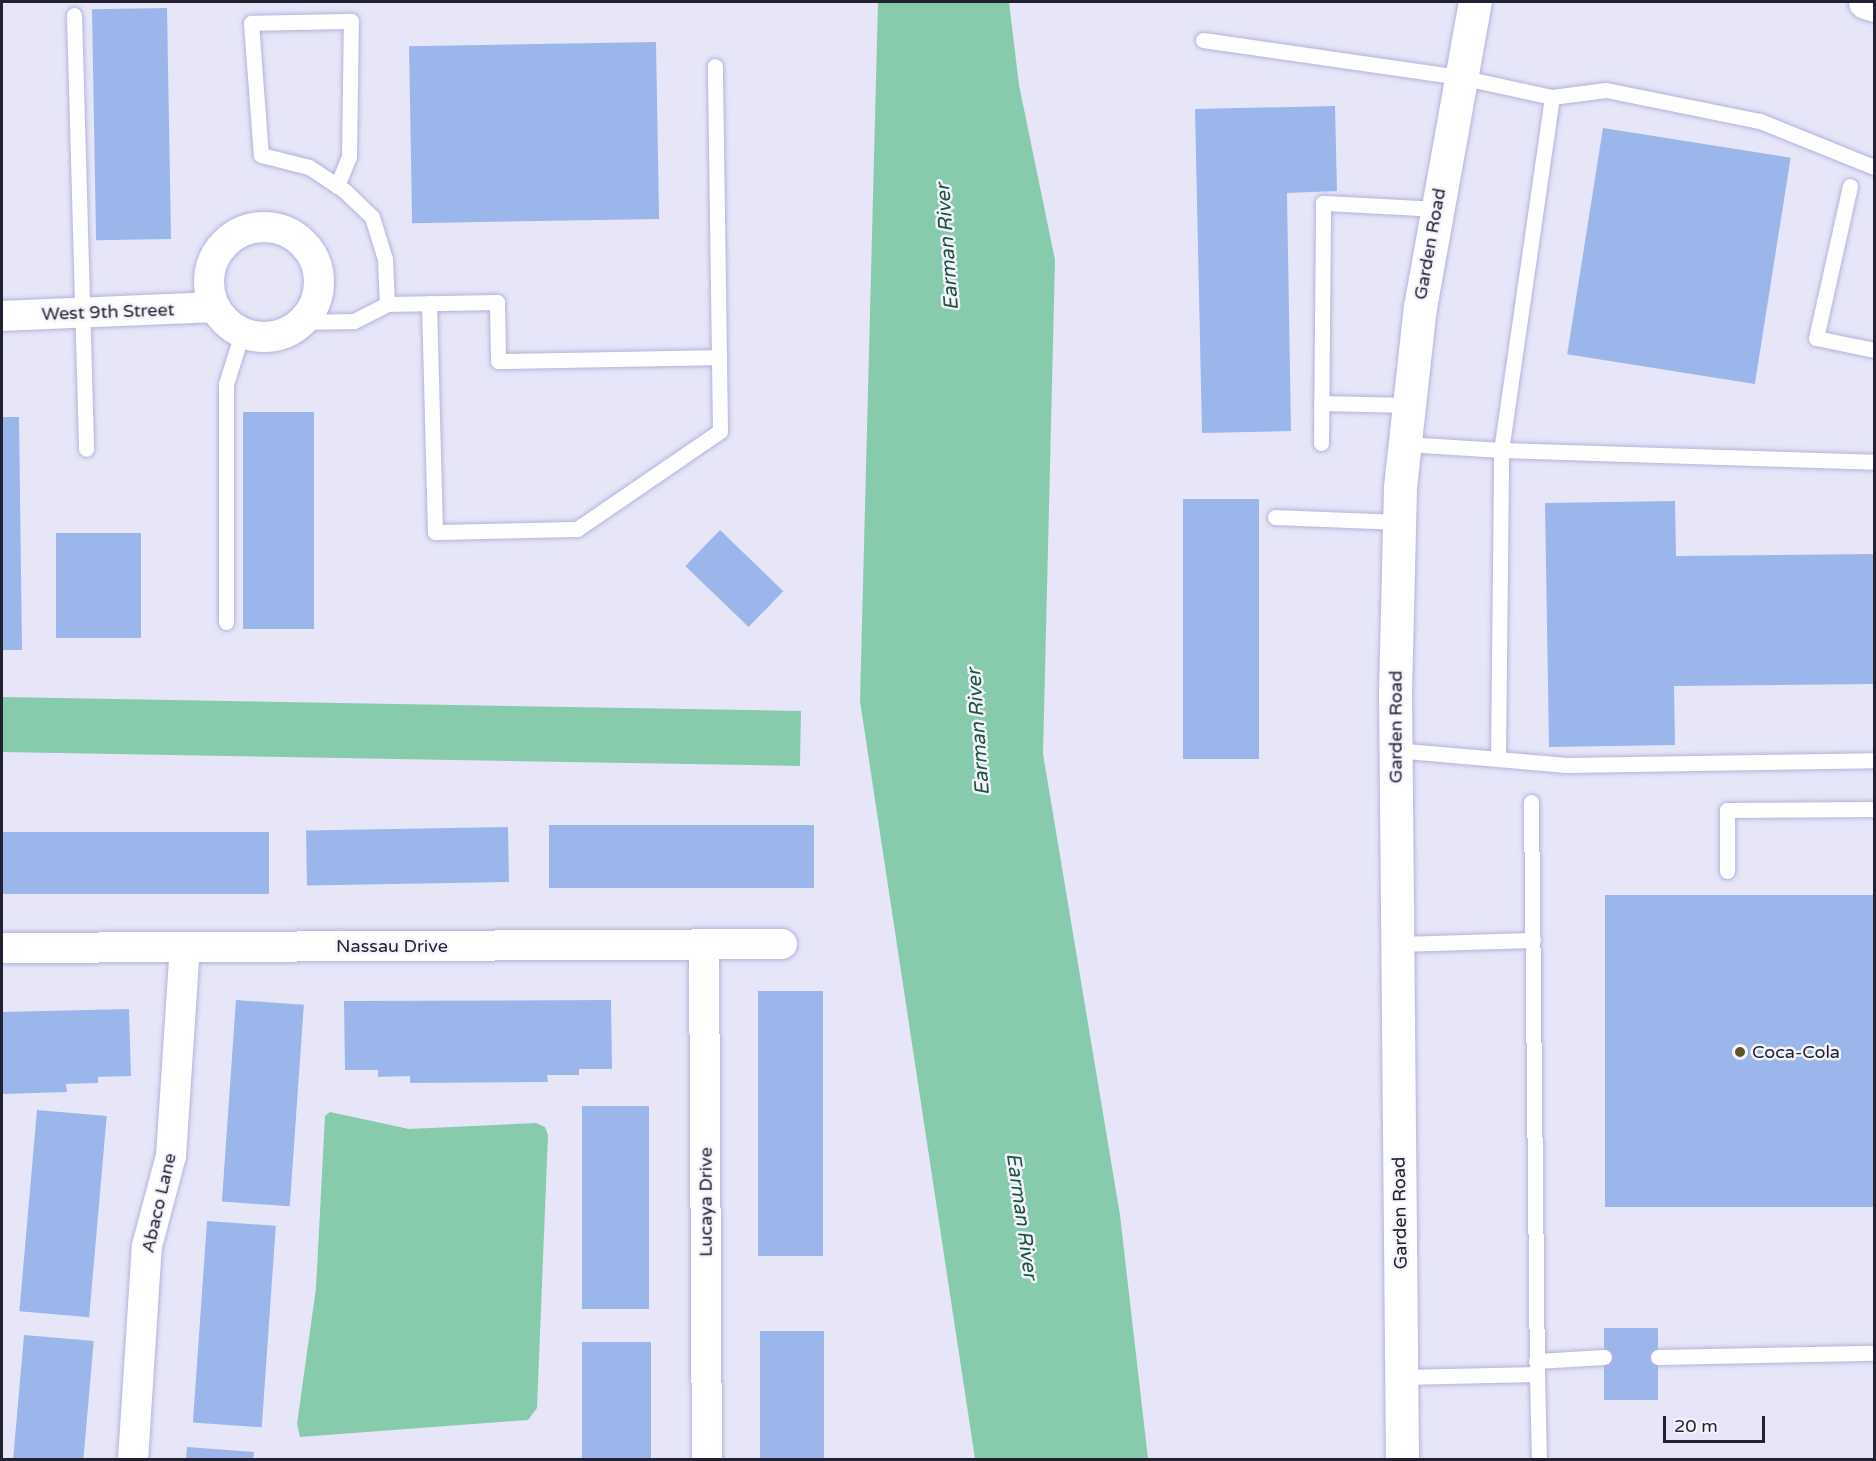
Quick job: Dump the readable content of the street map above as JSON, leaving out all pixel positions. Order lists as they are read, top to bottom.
{
  "streets": {
    "street": [
      "Garden Road",
      "West 9th Street",
      "Nassau Drive",
      "Lucaya Drive",
      "Abaco Lane"
    ]
  },
  "crossings": [
    ["Nassau Drive", "Lucaya Drive"],
    ["Nassau Drive", "Abaco Lane"]
  ],
  "water": ["Earman River"],
  "places": ["Coca-Cola"],
  "scale_bar": "20 m"
}
